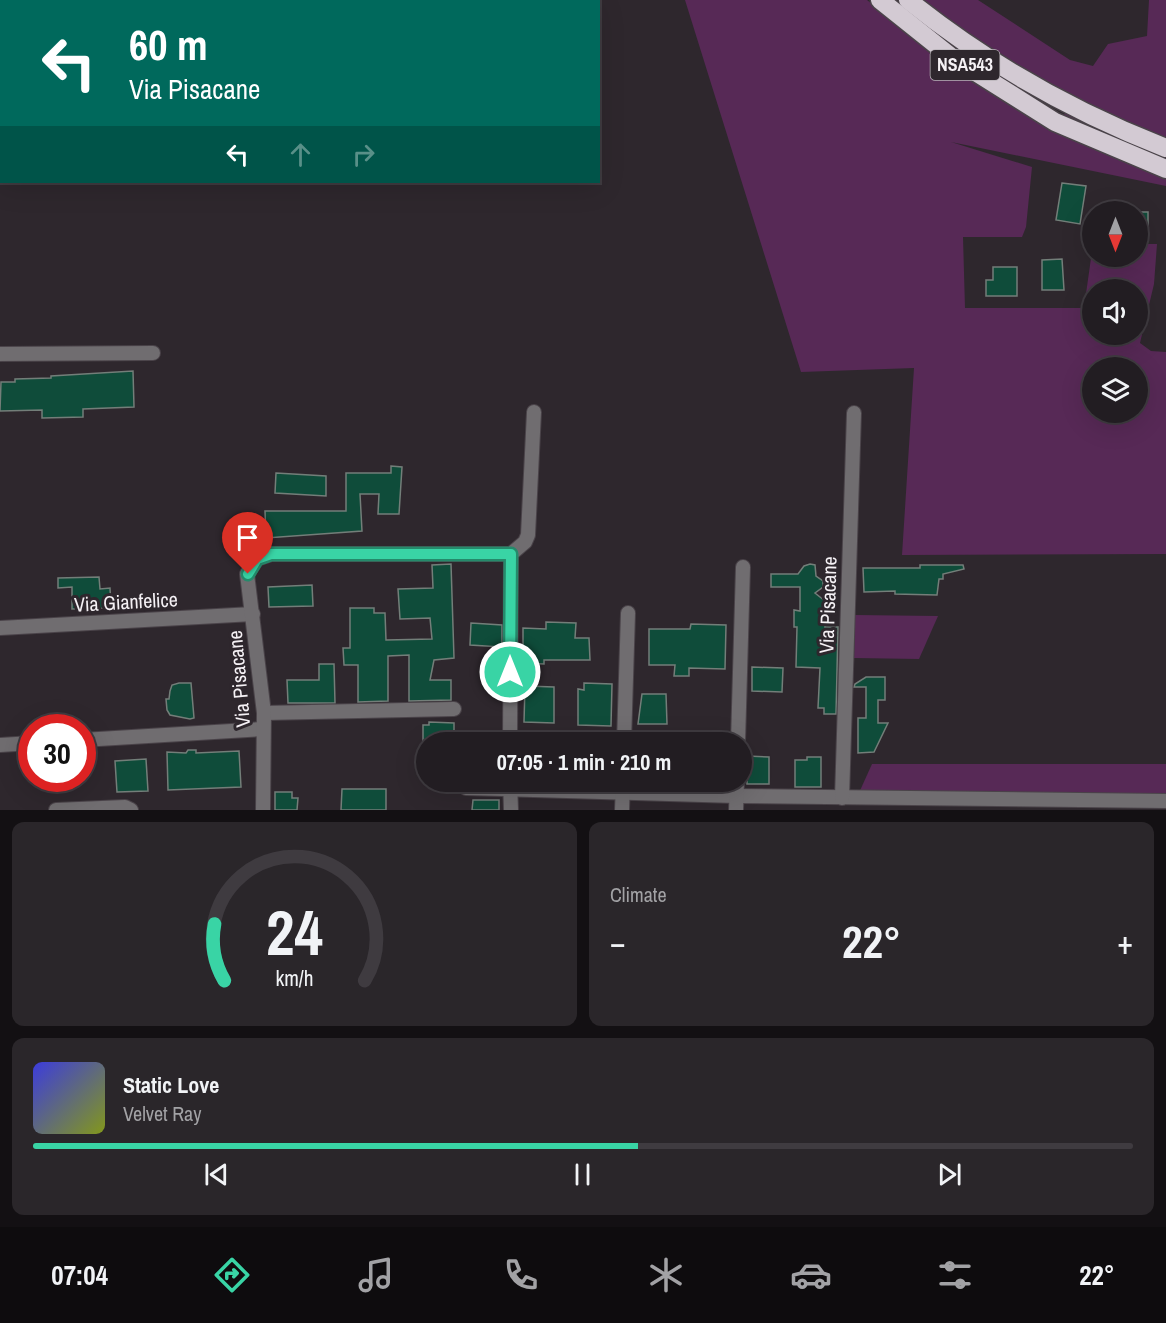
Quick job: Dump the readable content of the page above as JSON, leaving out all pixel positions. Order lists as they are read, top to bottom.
{
  "streets": {
    "highway": ["NSA543"],
    "street": ["Via Gianfelice", "Via Pisacane"]
  },
  "crossings": [
    ["Via Gianfelice", "Via Pisacane"]
  ],
  "north": "bottom",
  "page": {
    "turn": ["60 m", "Via Pisacane"],
    "limit": "30",
    "trip": "07:05 · 1 min · 210 m",
    "tile": "Climate",
    "heat": ["−", "22°", "+"],
    "song": ["Static Love", "Velvet Ray"],
    "tabs": ["07:04", "22°"],
    "gauge": ["24", "km/h"]
  }
}
